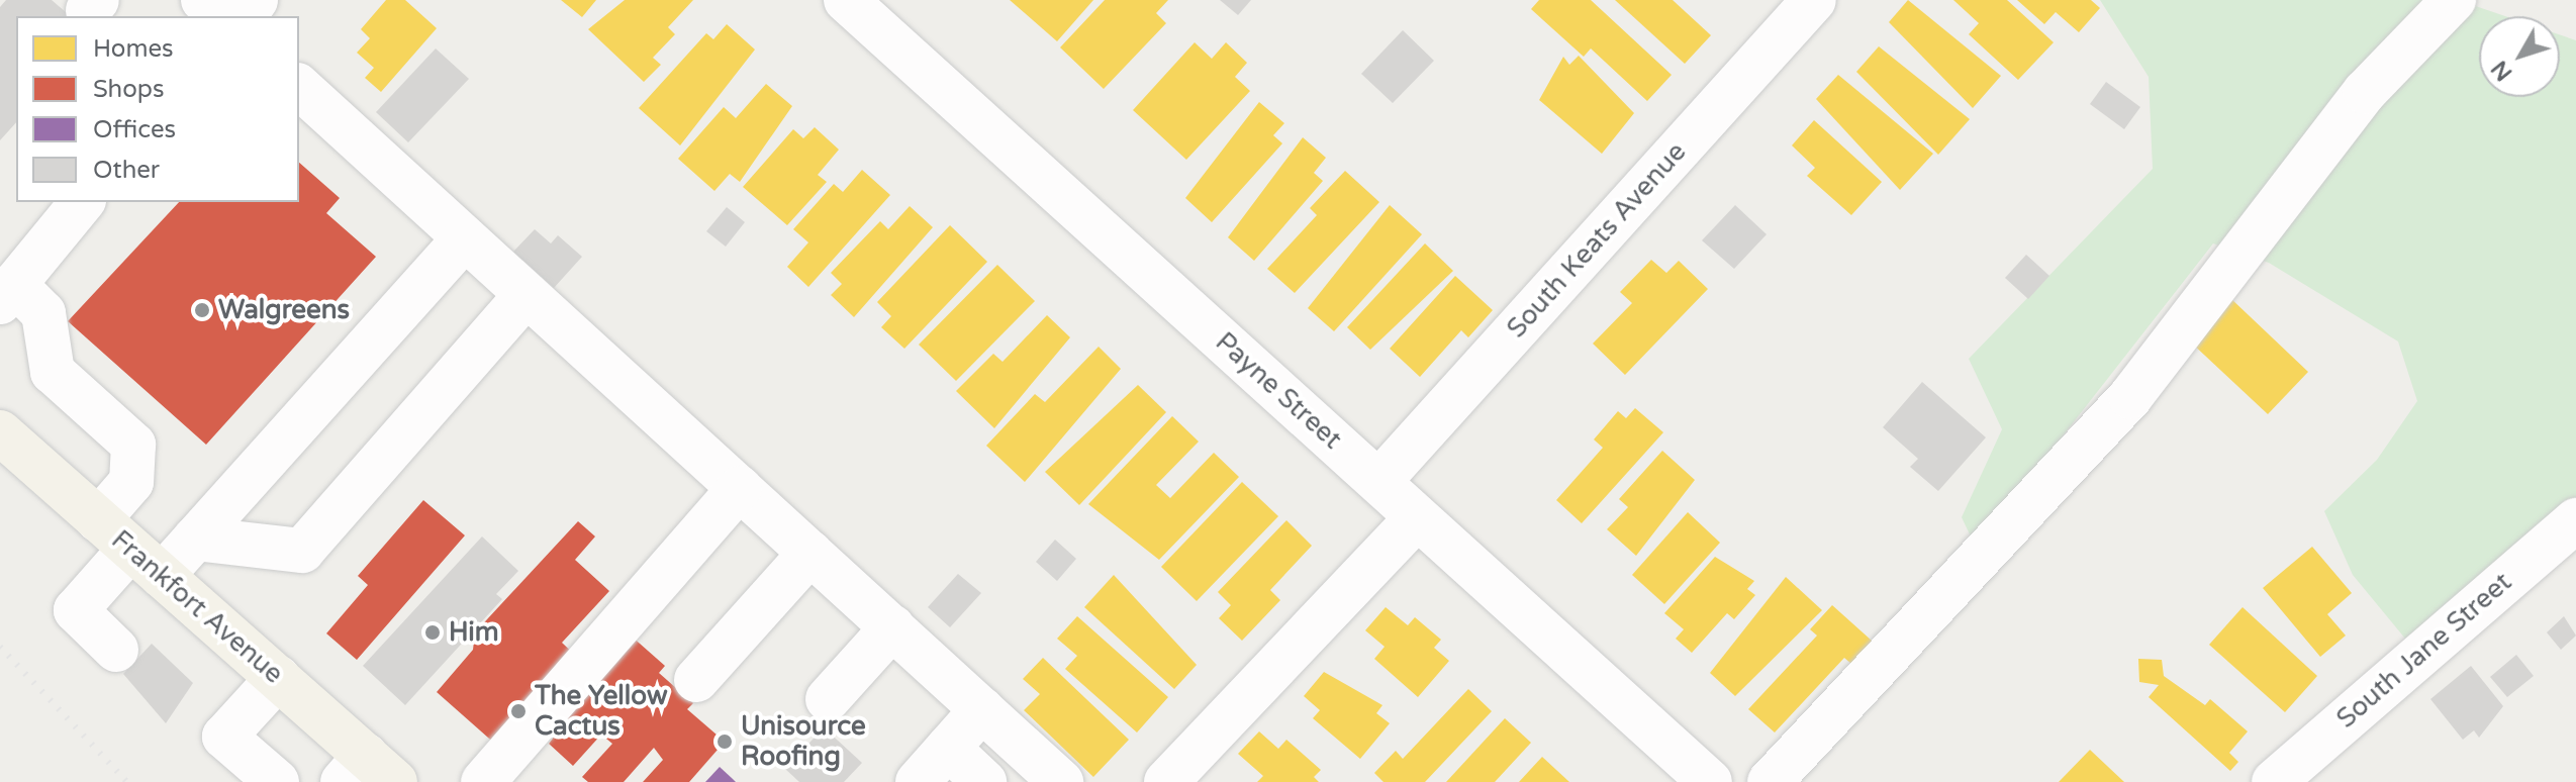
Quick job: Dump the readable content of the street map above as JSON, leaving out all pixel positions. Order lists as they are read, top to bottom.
{
  "streets": {
    "main road": ["Frankfort Avenue"],
    "street": ["South Keats Avenue", "Payne Street", "South Jane Street"]
  },
  "crossings": [
    ["South Keats Avenue", "Payne Street"]
  ],
  "places": [
    "Walgreens",
    "Him",
    "The Yellow Cactus",
    "Unisource Roofing"
  ],
  "legend": [
    "Homes",
    "Shops",
    "Offices",
    "Other"
  ],
  "north": "bottom left"
}
